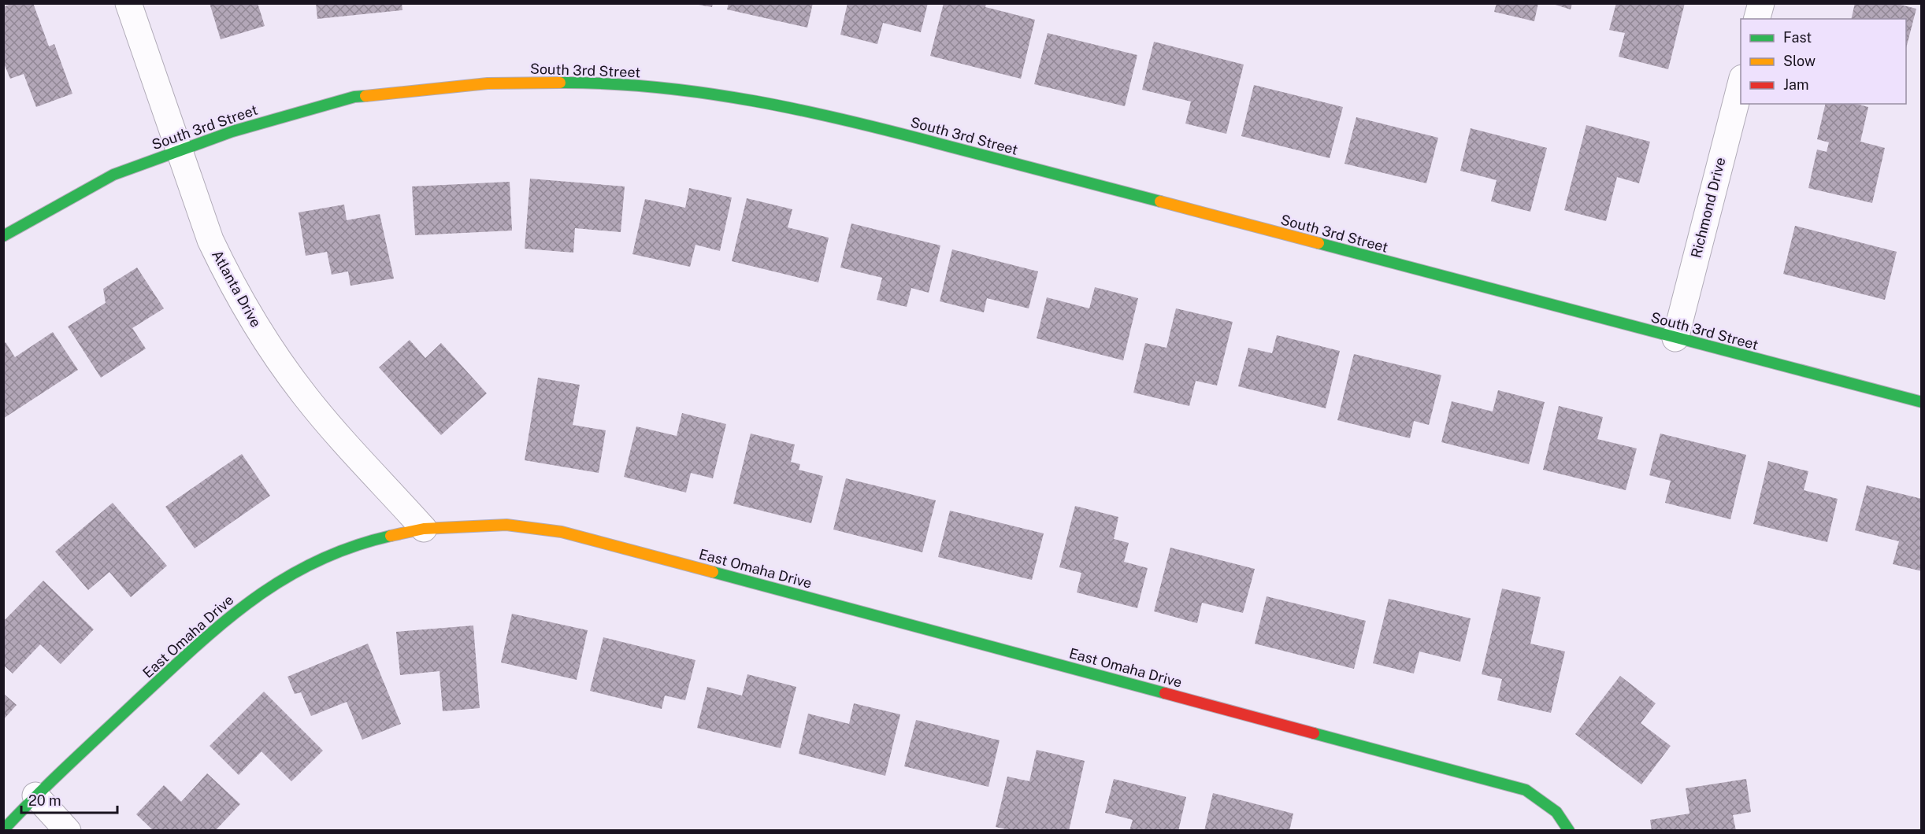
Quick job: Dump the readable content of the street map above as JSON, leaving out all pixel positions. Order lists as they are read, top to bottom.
{
  "streets": {
    "street": [
      "South 3rd Street",
      "Richmond Drive",
      "Atlanta Drive",
      "East Omaha Drive"
    ]
  },
  "crossings": [
    ["South 3rd Street", "Richmond Drive"],
    ["South 3rd Street", "Atlanta Drive"],
    ["Atlanta Drive", "East Omaha Drive"]
  ],
  "legend": ["Fast", "Slow", "Jam"],
  "scale_bar": "20 m"
}
